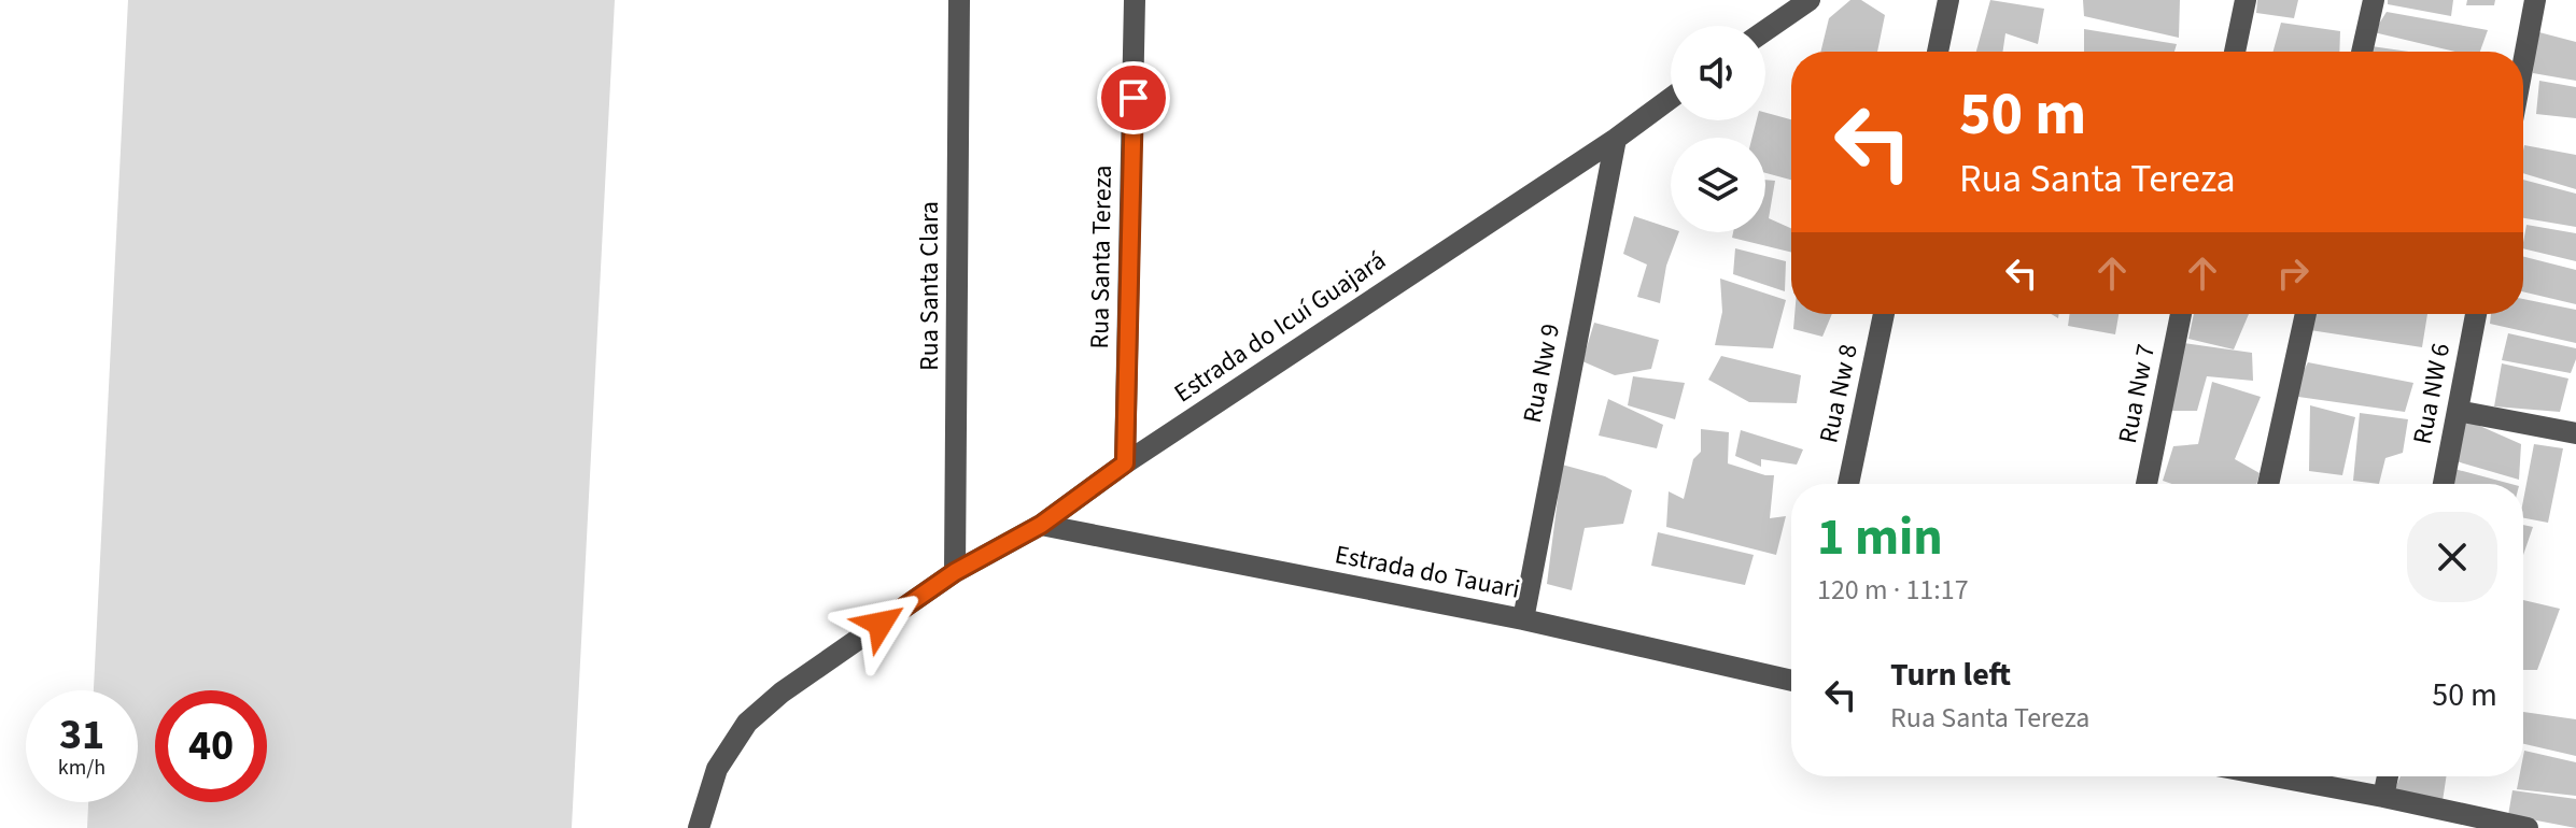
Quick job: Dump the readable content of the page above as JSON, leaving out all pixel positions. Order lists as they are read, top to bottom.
{
  "streets": {
    "street": [
      "Rua Santa Tereza",
      "Rua Santa Clara",
      "Estrada do Icuí Guajará",
      "Rua Nw 9",
      "Rua Nw 8",
      "Rua Nw 7",
      "Rua NW 6",
      "Estrada do Tauari"
    ]
  },
  "crossings": [
    ["Rua Santa Tereza", "Estrada do Icuí Guajará"],
    ["Rua Santa Clara", "Estrada do Icuí Guajará"],
    ["Estrada do Icuí Guajará", "Rua Nw 9"],
    ["Estrada do Icuí Guajará", "Estrada do Tauari"],
    ["Rua Nw 9", "Estrada do Tauari"]
  ],
  "page": {
    "turn": ["50 m", "Rua Santa Tereza"],
    "heading": ["1 min", "120 m · 11:17"],
    "list": [
      {
        "name": "Turn left",
        "note": "Rua Santa Tereza",
        "value": "50 m"
      }
    ],
    "speed": "31 km/h",
    "limit": "40"
  }
}
